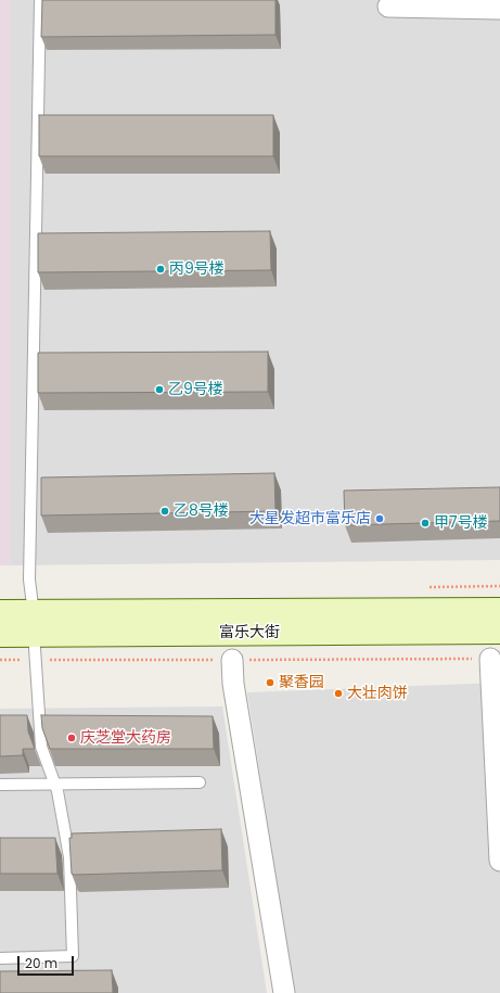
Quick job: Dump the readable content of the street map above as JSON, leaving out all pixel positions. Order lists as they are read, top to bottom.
{
  "streets": {
    "main road": ["富乐大街"]
  },
  "places": [
    "丙9号楼",
    "乙9号楼",
    "乙8号楼",
    "大星发超市富乐店",
    "甲7号楼",
    "聚香园",
    "大壮肉饼",
    "庆芝堂大药房"
  ],
  "scale_bar": "20 m"
}
